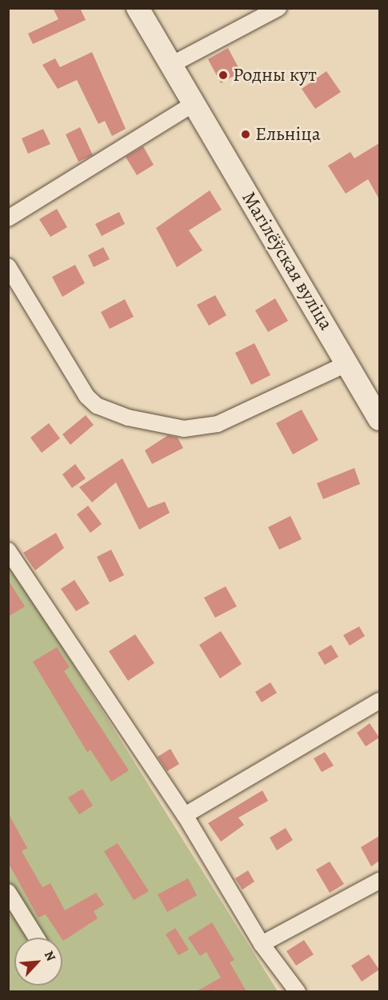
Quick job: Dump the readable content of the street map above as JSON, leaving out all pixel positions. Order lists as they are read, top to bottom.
{
  "streets": {
    "main road": ["Магілёўская вуліца"]
  },
  "places": ["Родны кут", "Ельніца"],
  "north": "top right"
}
